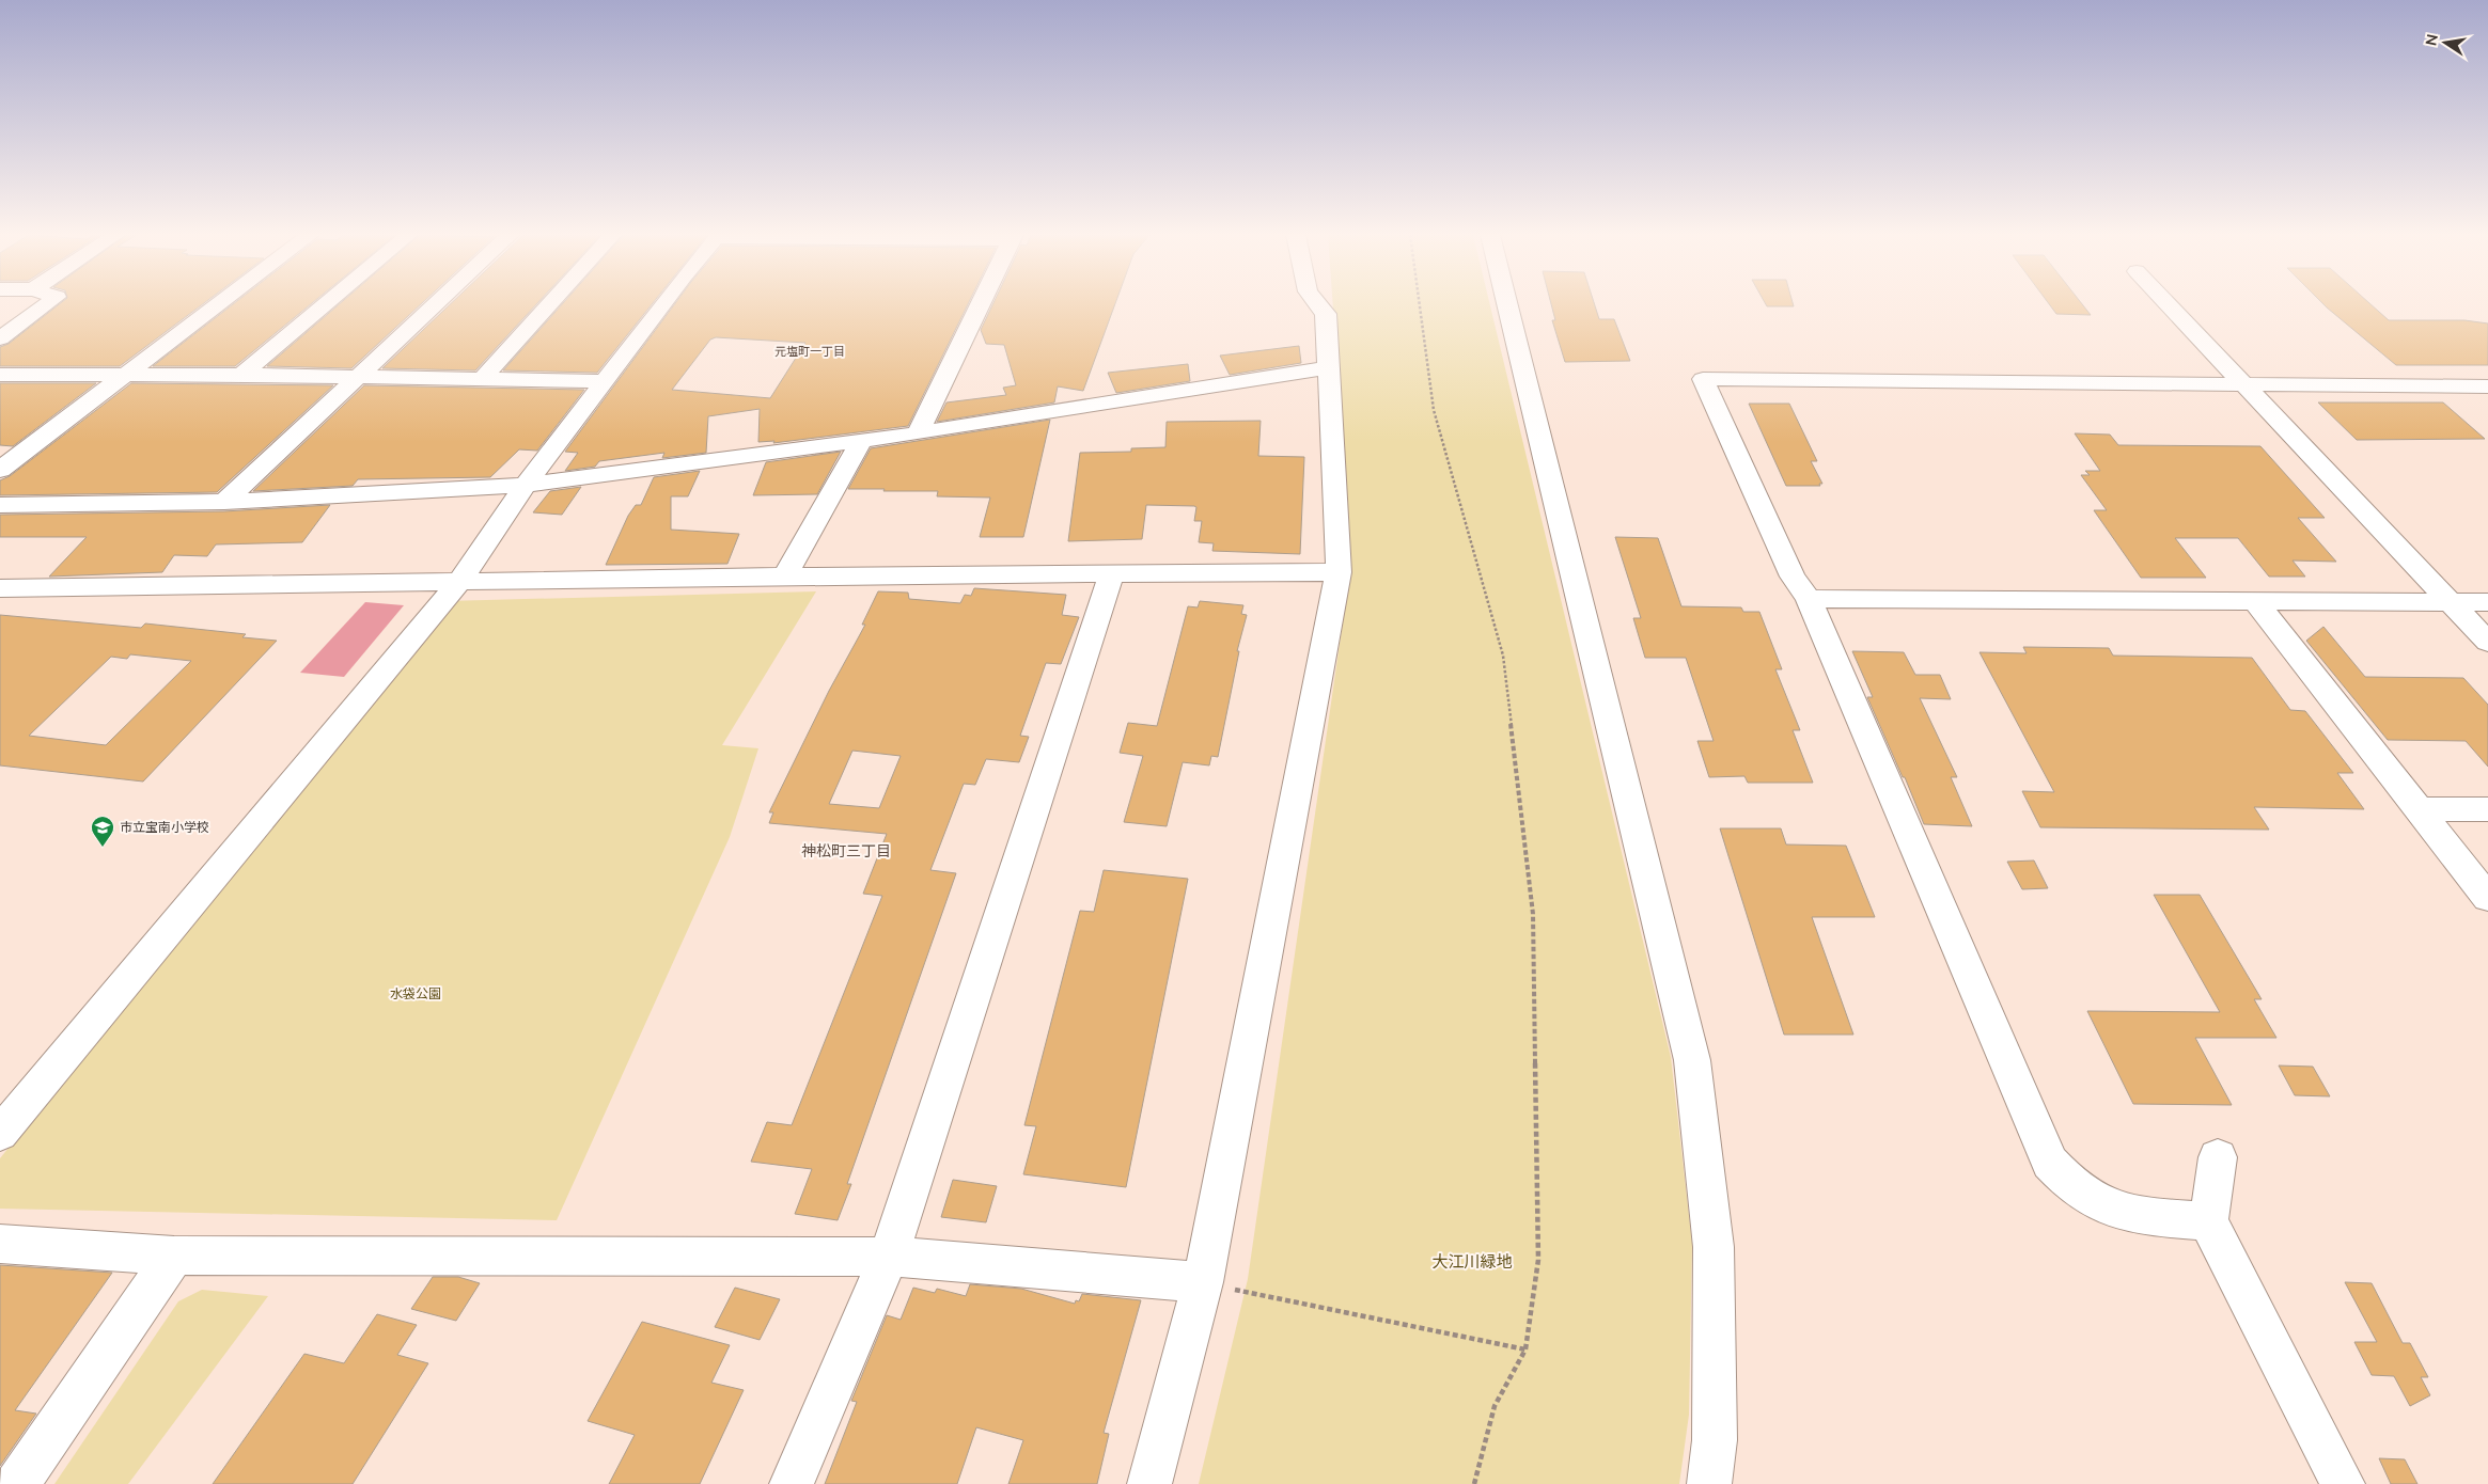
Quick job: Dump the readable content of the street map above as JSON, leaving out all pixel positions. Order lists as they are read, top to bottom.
{
  "districts": ["元塩町一丁目", "神松町三丁目"],
  "parks": ["水袋公園", "大江川緑地"],
  "places": {
    "school or university": ["市立宝南小学校"]
  },
  "north": "left"
}
